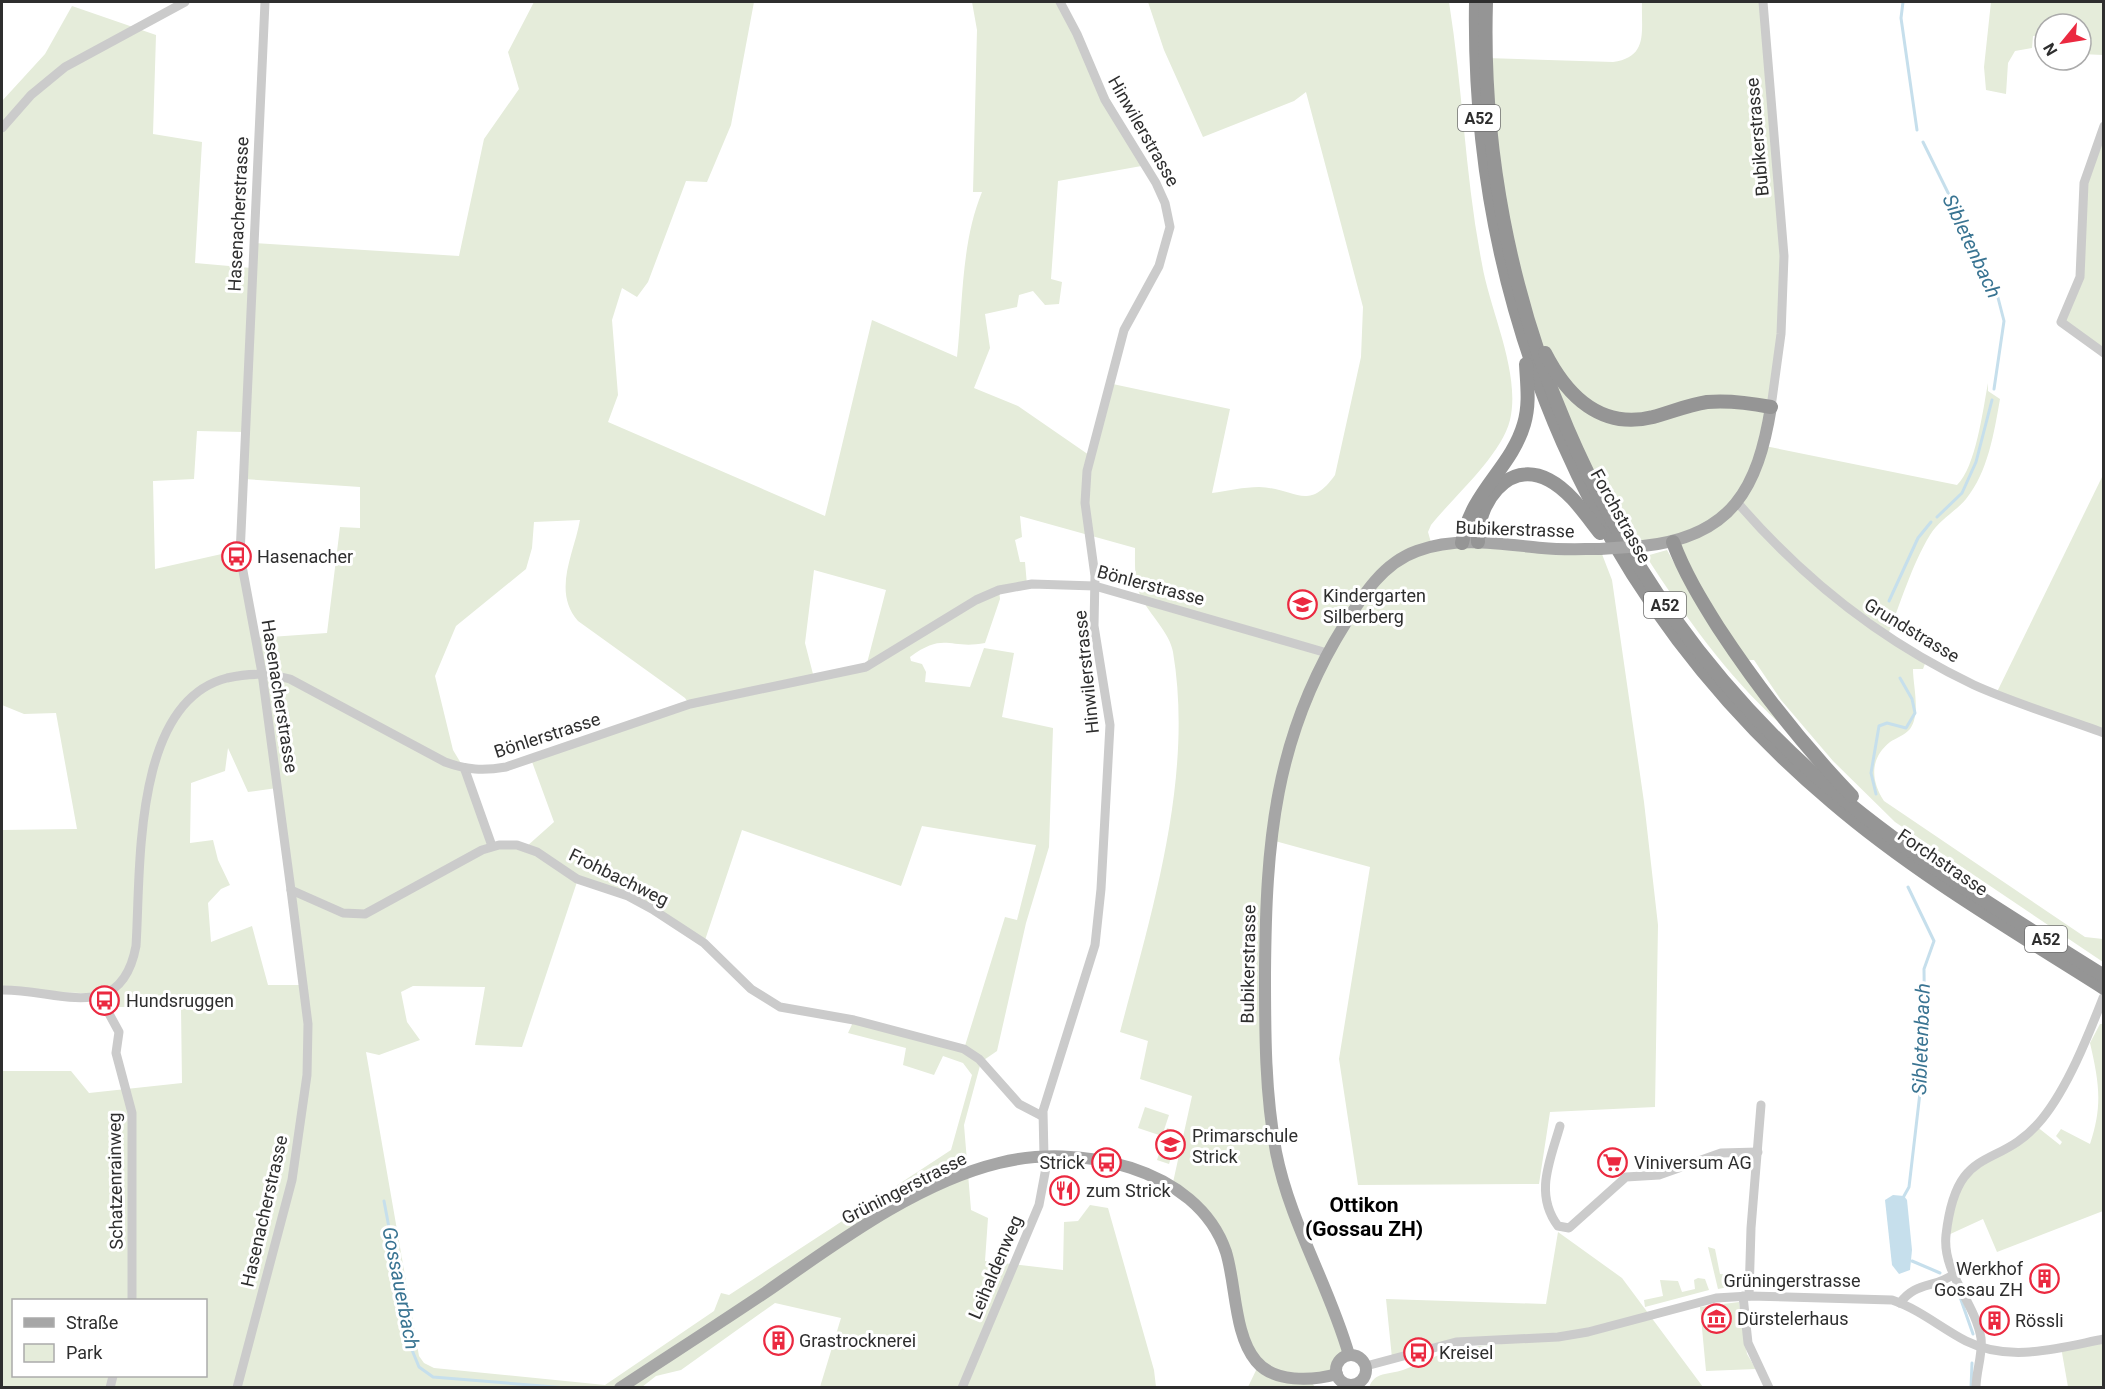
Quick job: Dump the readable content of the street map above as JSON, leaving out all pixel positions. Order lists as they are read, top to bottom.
{
  "streets": {
    "highway": ["A52", "Forchstrasse"],
    "main road": ["Bubikerstrasse", "Grüningerstrasse"],
    "street": [
      "Hinwilerstrasse",
      "Hasenacherstrasse",
      "Bönlerstrasse",
      "Grundstrasse",
      "Frohbachweg",
      "Schatzenrainweg",
      "Leihaldenweg"
    ]
  },
  "crossings": [
    ["Hinwilerstrasse", "Bönlerstrasse"],
    ["Hinwilerstrasse", "Frohbachweg"],
    ["Hinwilerstrasse", "Grüningerstrasse"],
    ["Hinwilerstrasse", "Leihaldenweg"],
    ["Bubikerstrasse", "Bönlerstrasse"],
    ["Bubikerstrasse", "Grundstrasse"],
    ["Bubikerstrasse", "Grüningerstrasse"],
    ["Hasenacherstrasse", "Bönlerstrasse"],
    ["Hasenacherstrasse", "Frohbachweg"],
    ["Bönlerstrasse", "Schatzenrainweg"],
    ["Grüningerstrasse", "Leihaldenweg"]
  ],
  "districts": ["Ottikon (Gossau ZH)"],
  "water": ["Sibletenbach", "Gossauerbach"],
  "places": {
    "bus stop": [
      "Hasenacher",
      "Hundsruggen",
      "Strick",
      "Kreisel"
    ],
    "school or university": ["Kindergarten Silberberg", "Primarschule Strick"],
    "supermarket": ["Viniversum AG"],
    "restaurant": ["zum Strick"],
    "building": ["Werkhof Gossau ZH", "Rössli", "Grastrocknerei"],
    "museum": ["Dürstelerhaus"]
  },
  "legend": ["Straße", "Park"],
  "north": "bottom left"
}
